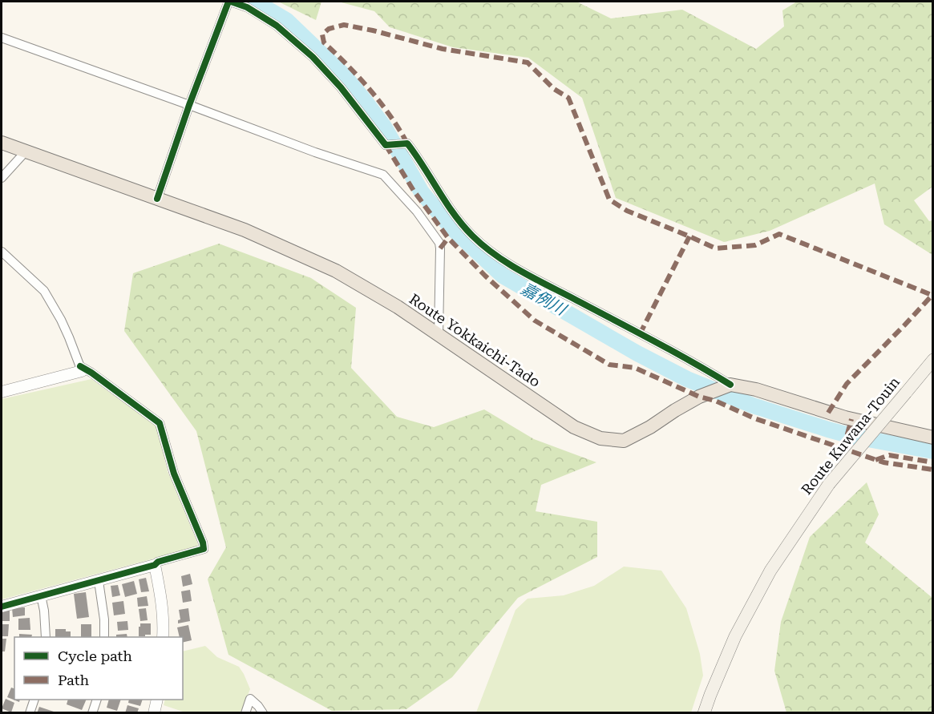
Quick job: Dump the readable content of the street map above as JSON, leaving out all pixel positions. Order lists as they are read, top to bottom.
{
  "streets": {
    "main road": ["Route Yokkaichi-Tado", "Route Kuwana-Touin"]
  },
  "water": ["嘉例川"],
  "legend": ["Cycle path", "Path"]
}
